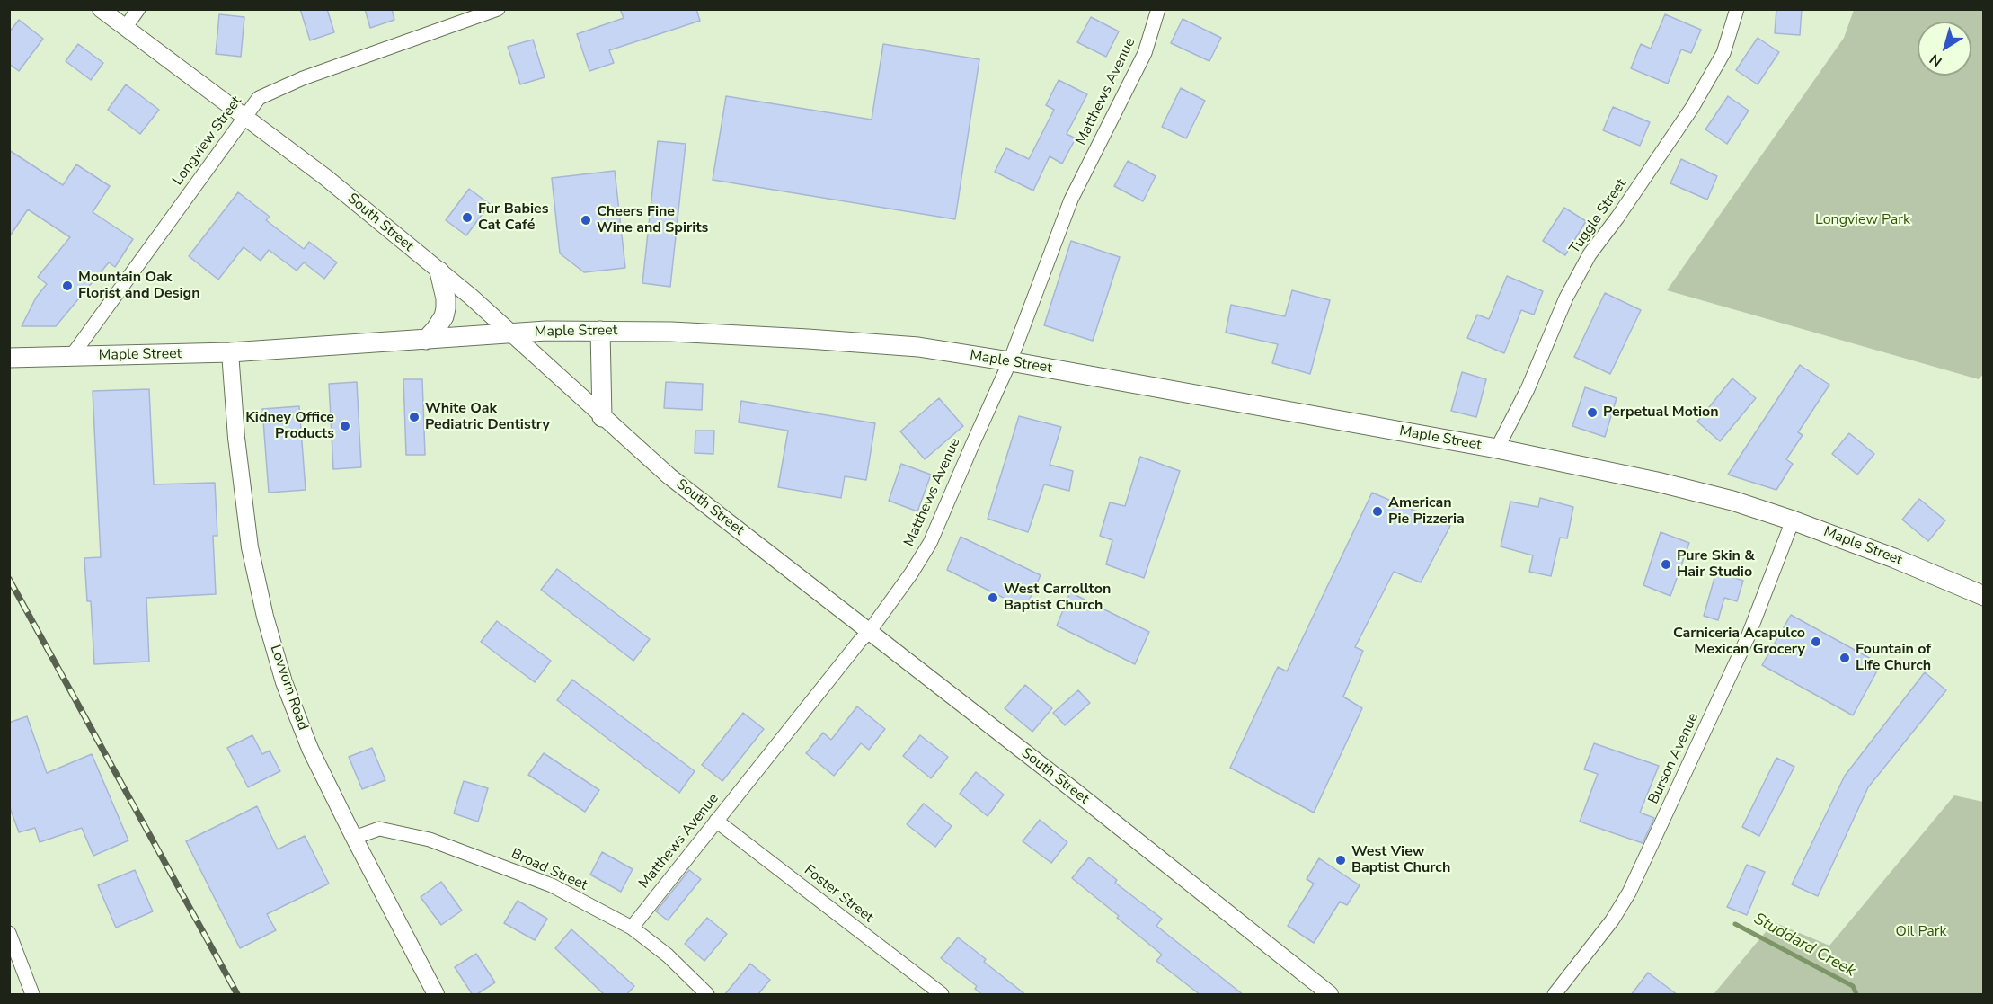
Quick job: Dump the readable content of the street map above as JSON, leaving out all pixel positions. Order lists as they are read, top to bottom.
{
  "streets": {
    "main road": ["Maple Street"],
    "street": [
      "Matthews Avenue",
      "Longview Street",
      "Tuggle Street",
      "South Street",
      "Lovvorn Road",
      "Burson Avenue",
      "Broad Street",
      "Foster Street"
    ]
  },
  "crossings": [
    ["Matthews Avenue", "South Street"],
    ["Matthews Avenue", "Maple Street"],
    ["Matthews Avenue", "Broad Street"],
    ["Matthews Avenue", "Foster Street"],
    ["Longview Street", "South Street"],
    ["Longview Street", "Maple Street"],
    ["Tuggle Street", "Maple Street"],
    ["South Street", "Maple Street"],
    ["Maple Street", "Lovvorn Road"],
    ["Maple Street", "Burson Avenue"],
    ["Lovvorn Road", "Broad Street"]
  ],
  "water": ["Studdard Creek"],
  "parks": ["Longview Park", "Oil Park"],
  "places": [
    "Fur Babies Cat Café",
    "Cheers Fine Wine and Spirits",
    "Mountain Oak Florist and Design",
    "Perpetual Motion",
    "White Oak Pediatric Dentistry",
    "Kidney Office Products",
    "American Pie Pizzeria",
    "Pure Skin & Hair Studio",
    "West Carrollton Baptist Church",
    "Carniceria Acapulco Mexican Grocery",
    "Fountain of Life Church",
    "West View Baptist Church"
  ],
  "north": "bottom left"
}
